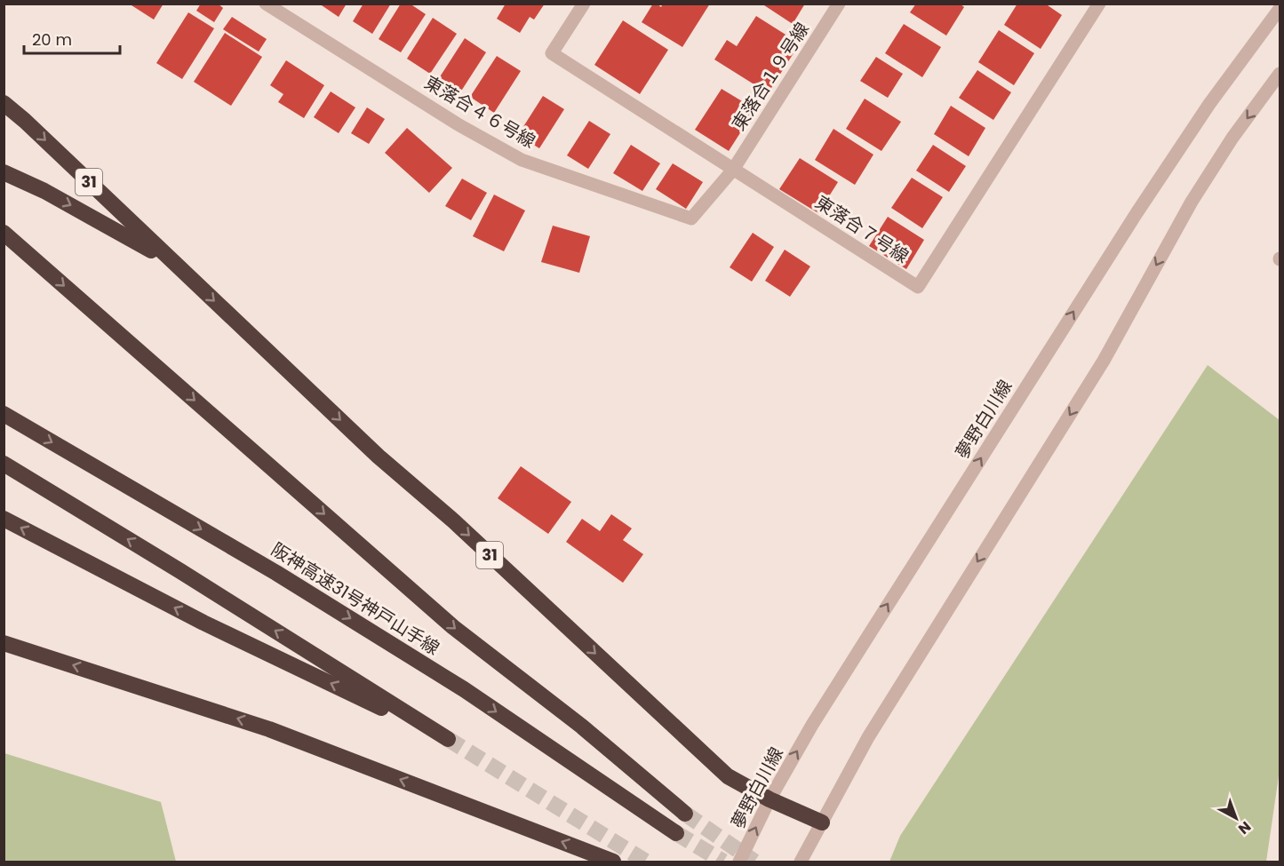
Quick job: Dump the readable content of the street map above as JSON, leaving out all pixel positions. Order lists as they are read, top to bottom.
{
  "streets": {
    "highway": ["31", "阪神高速31号神戸山手線"],
    "street": [
      "東落合１９号線",
      "東落合４６号線",
      "東落合７号線",
      "夢野白川線"
    ]
  },
  "crossings": [
    ["東落合１９号線", "東落合４６号線"],
    ["東落合１９号線", "東落合７号線"],
    ["東落合４６号線", "東落合７号線"],
    ["31", "夢野白川線"]
  ],
  "scale_bar": "20 m",
  "north": "bottom right"
}
